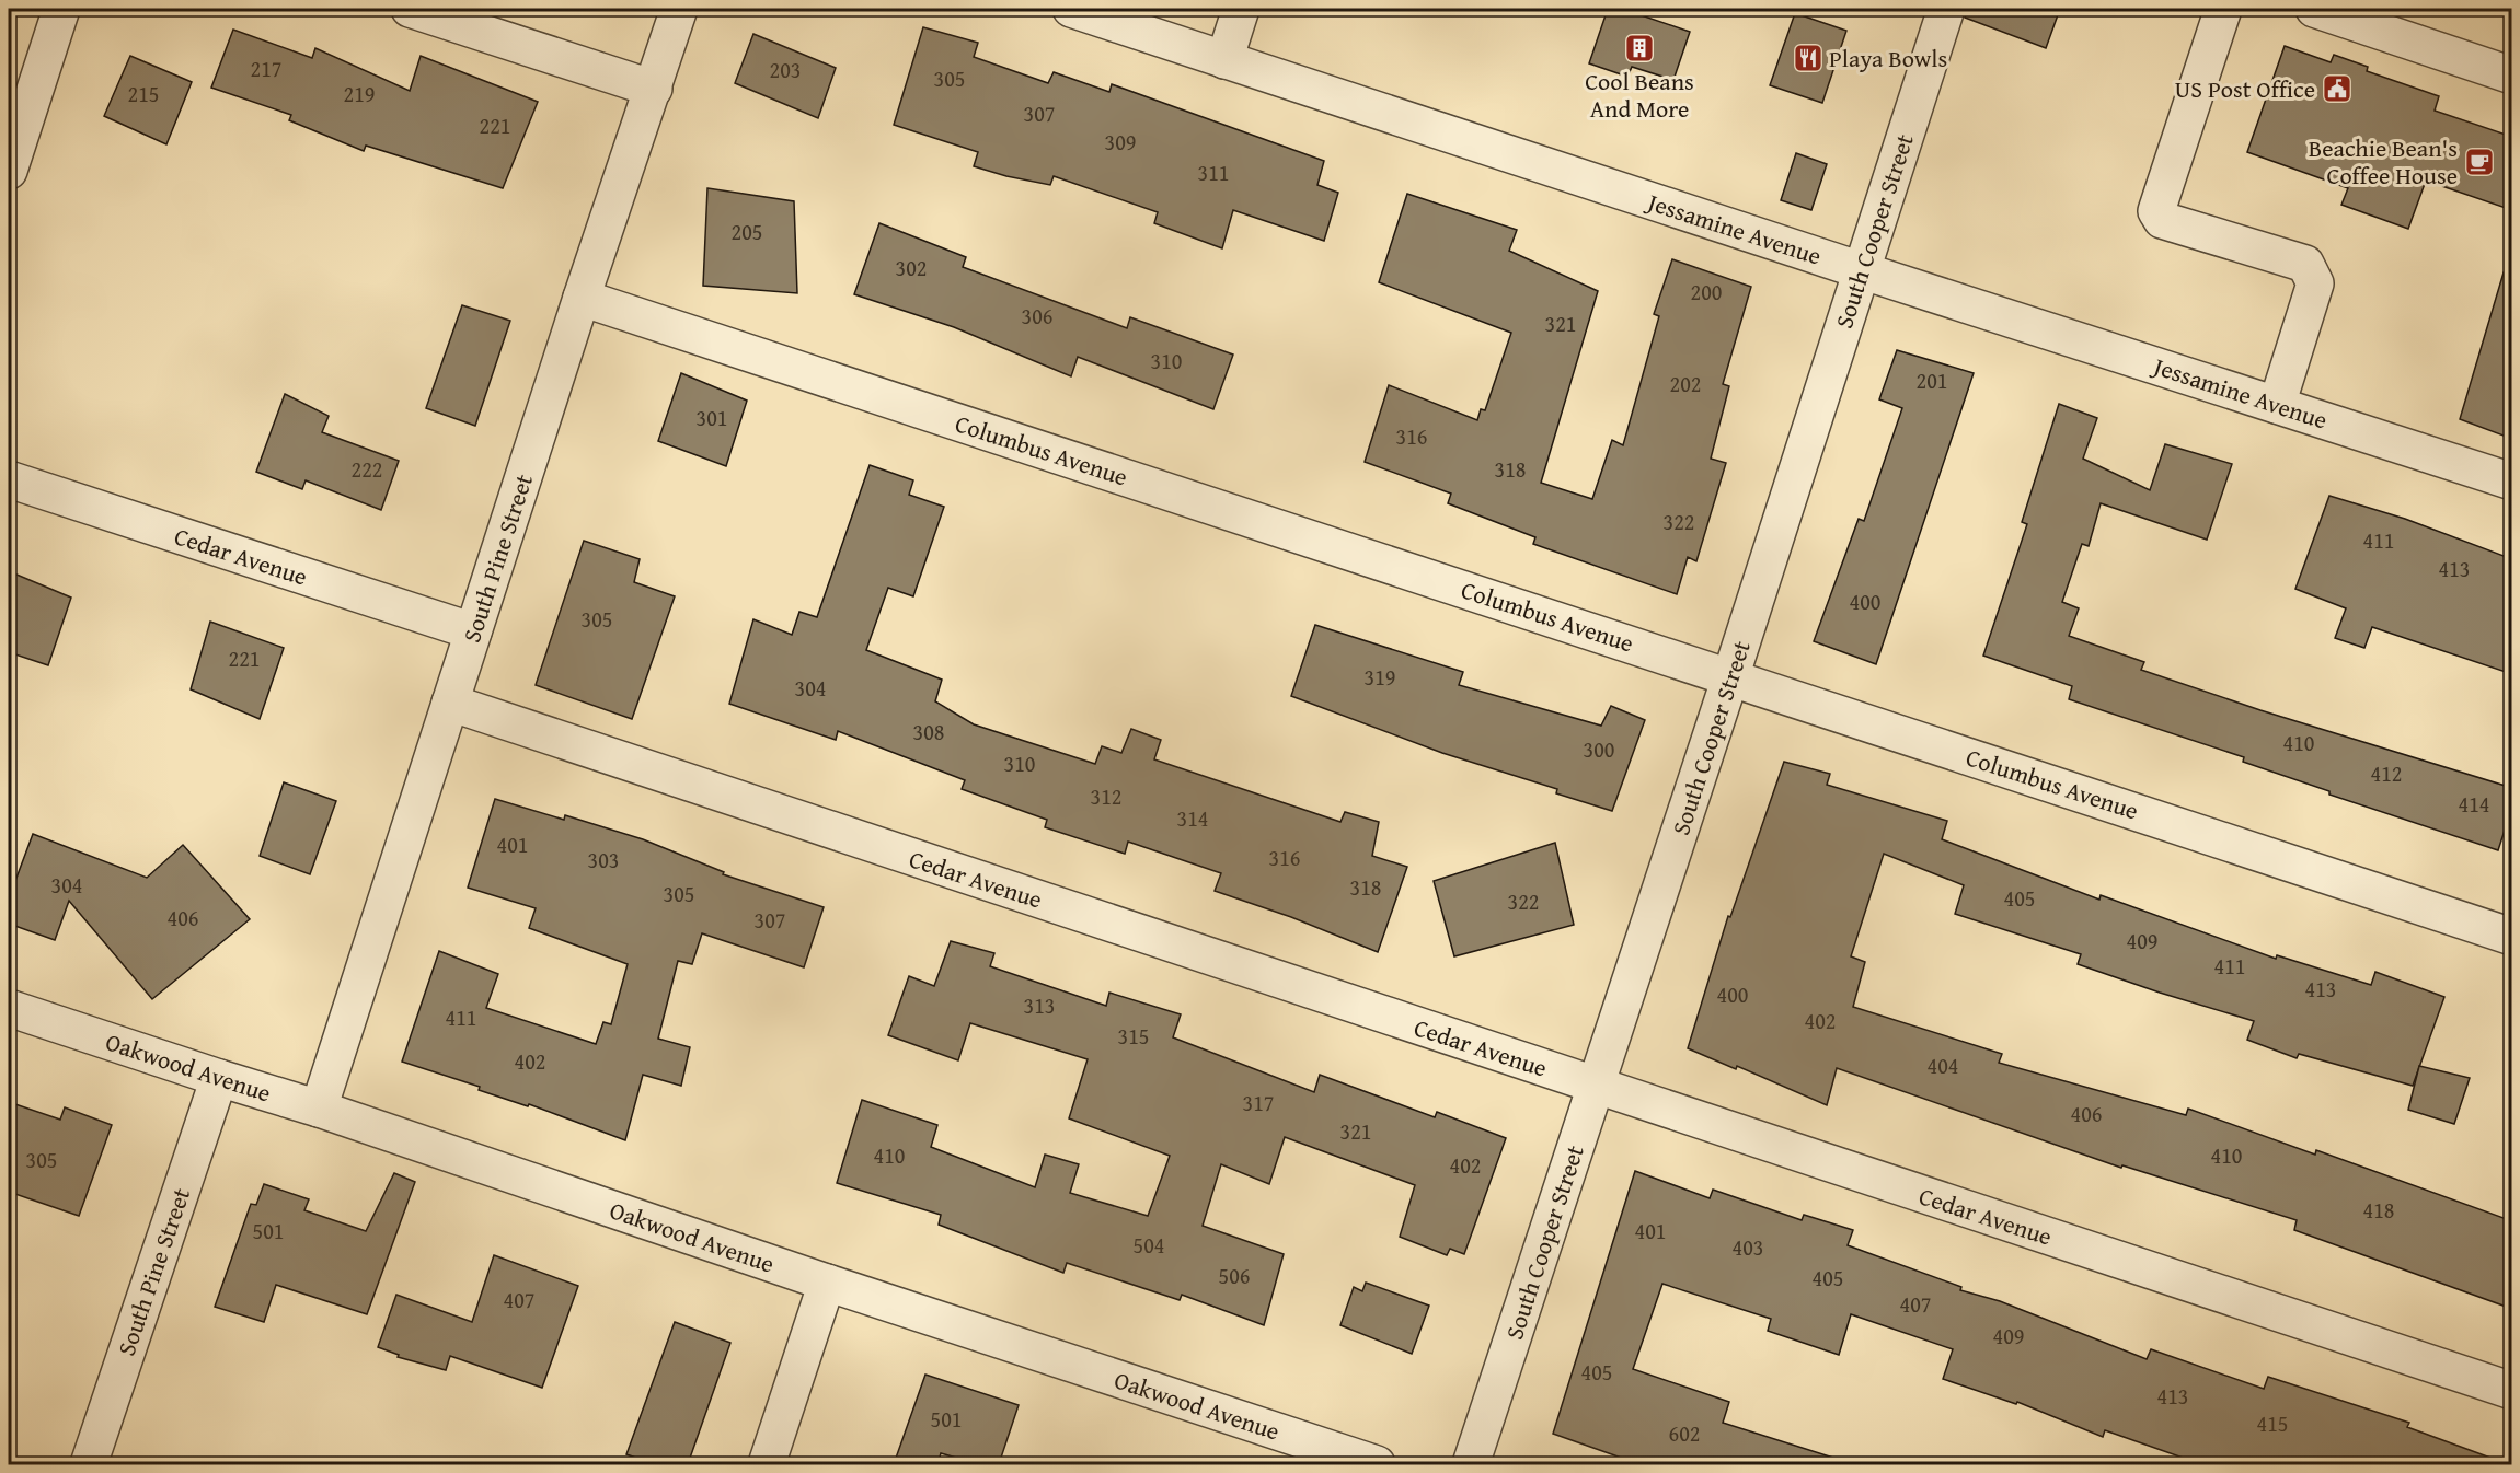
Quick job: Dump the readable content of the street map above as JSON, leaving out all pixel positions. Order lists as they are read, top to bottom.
{
  "streets": {
    "street": [
      "Jessamine Avenue",
      "South Cooper Street",
      "Columbus Avenue",
      "Cedar Avenue",
      "South Pine Street",
      "Oakwood Avenue"
    ]
  },
  "crossings": [
    ["Jessamine Avenue", "South Cooper Street"],
    ["South Cooper Street", "Columbus Avenue"],
    ["South Cooper Street", "Cedar Avenue"],
    ["Columbus Avenue", "South Pine Street"],
    ["Cedar Avenue", "South Pine Street"],
    ["South Pine Street", "Oakwood Avenue"]
  ],
  "places": {
    "building": ["Cool Beans And More"],
    "restaurant": ["Playa Bowls"],
    "public building": ["US Post Office"],
    "cafe": ["Beachie Bean's Coffee House"]
  },
  "house_numbers": [
    "217",
    "203",
    "305",
    "215",
    "219",
    "307",
    "221",
    "309",
    "311",
    "205",
    "302",
    "200",
    "306",
    "321",
    "310",
    "201",
    "202",
    "301",
    "316",
    "222",
    "318",
    "322",
    "411",
    "413",
    "400",
    "305",
    "221",
    "319",
    "304",
    "308",
    "410",
    "300",
    "310",
    "412",
    "312",
    "414",
    "314",
    "401",
    "316",
    "303",
    "304",
    "318",
    "305",
    "405",
    "322",
    "406",
    "307",
    "409",
    "411",
    "413",
    "400",
    "313",
    "411",
    "402",
    "315",
    "402",
    "404",
    "317",
    "406",
    "321",
    "410",
    "410",
    "305",
    "402",
    "418",
    "501",
    "401",
    "504",
    "403",
    "506",
    "405",
    "407",
    "407",
    "409",
    "405",
    "413",
    "501",
    "415",
    "602"
  ]
}
